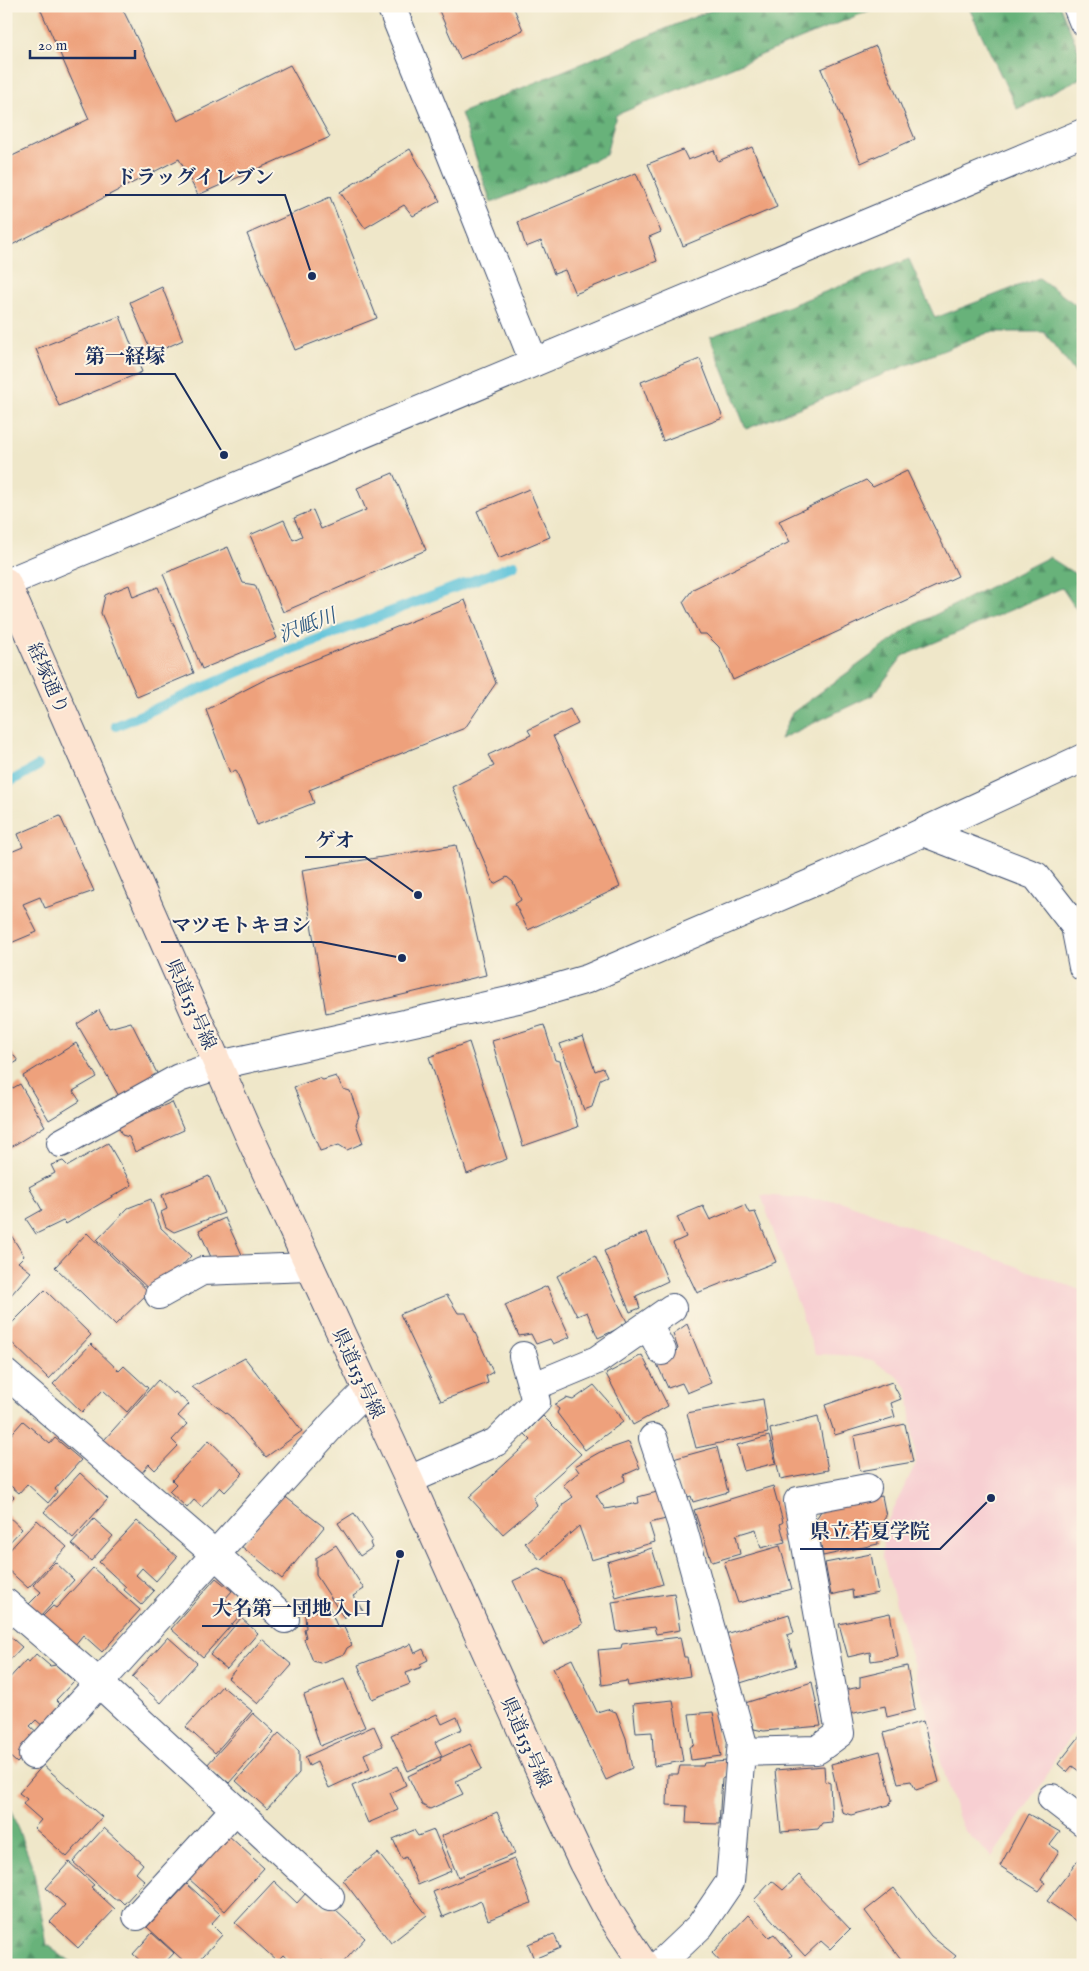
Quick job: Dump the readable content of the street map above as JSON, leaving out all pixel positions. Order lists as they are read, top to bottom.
{
  "streets": {
    "main road": ["経塚通り", "県道153号線"]
  },
  "crossings": [
    ["経塚通り", "県道153号線"]
  ],
  "water": ["沢岻川"],
  "places": [
    "ドラッグイレブン",
    "第一経塚",
    "ゲオ",
    "マツモトキヨシ",
    "県立若夏学院",
    "大名第一団地入口"
  ],
  "scale_bar": "20 m"
}
